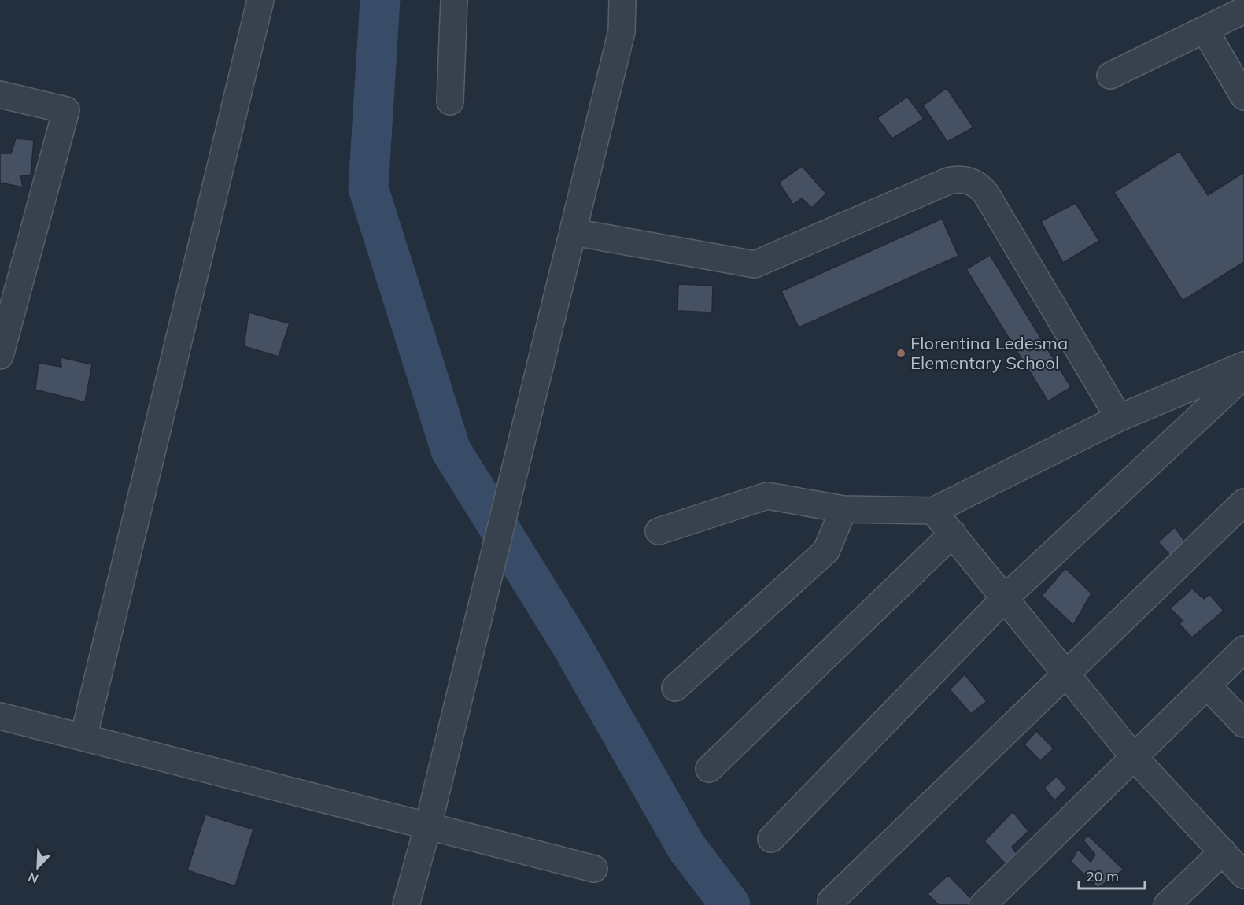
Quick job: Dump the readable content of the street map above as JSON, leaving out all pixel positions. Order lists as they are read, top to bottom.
{
  "places": ["Florentina Ledesma Elementary School"],
  "scale_bar": "20 m",
  "north": "bottom left"
}
